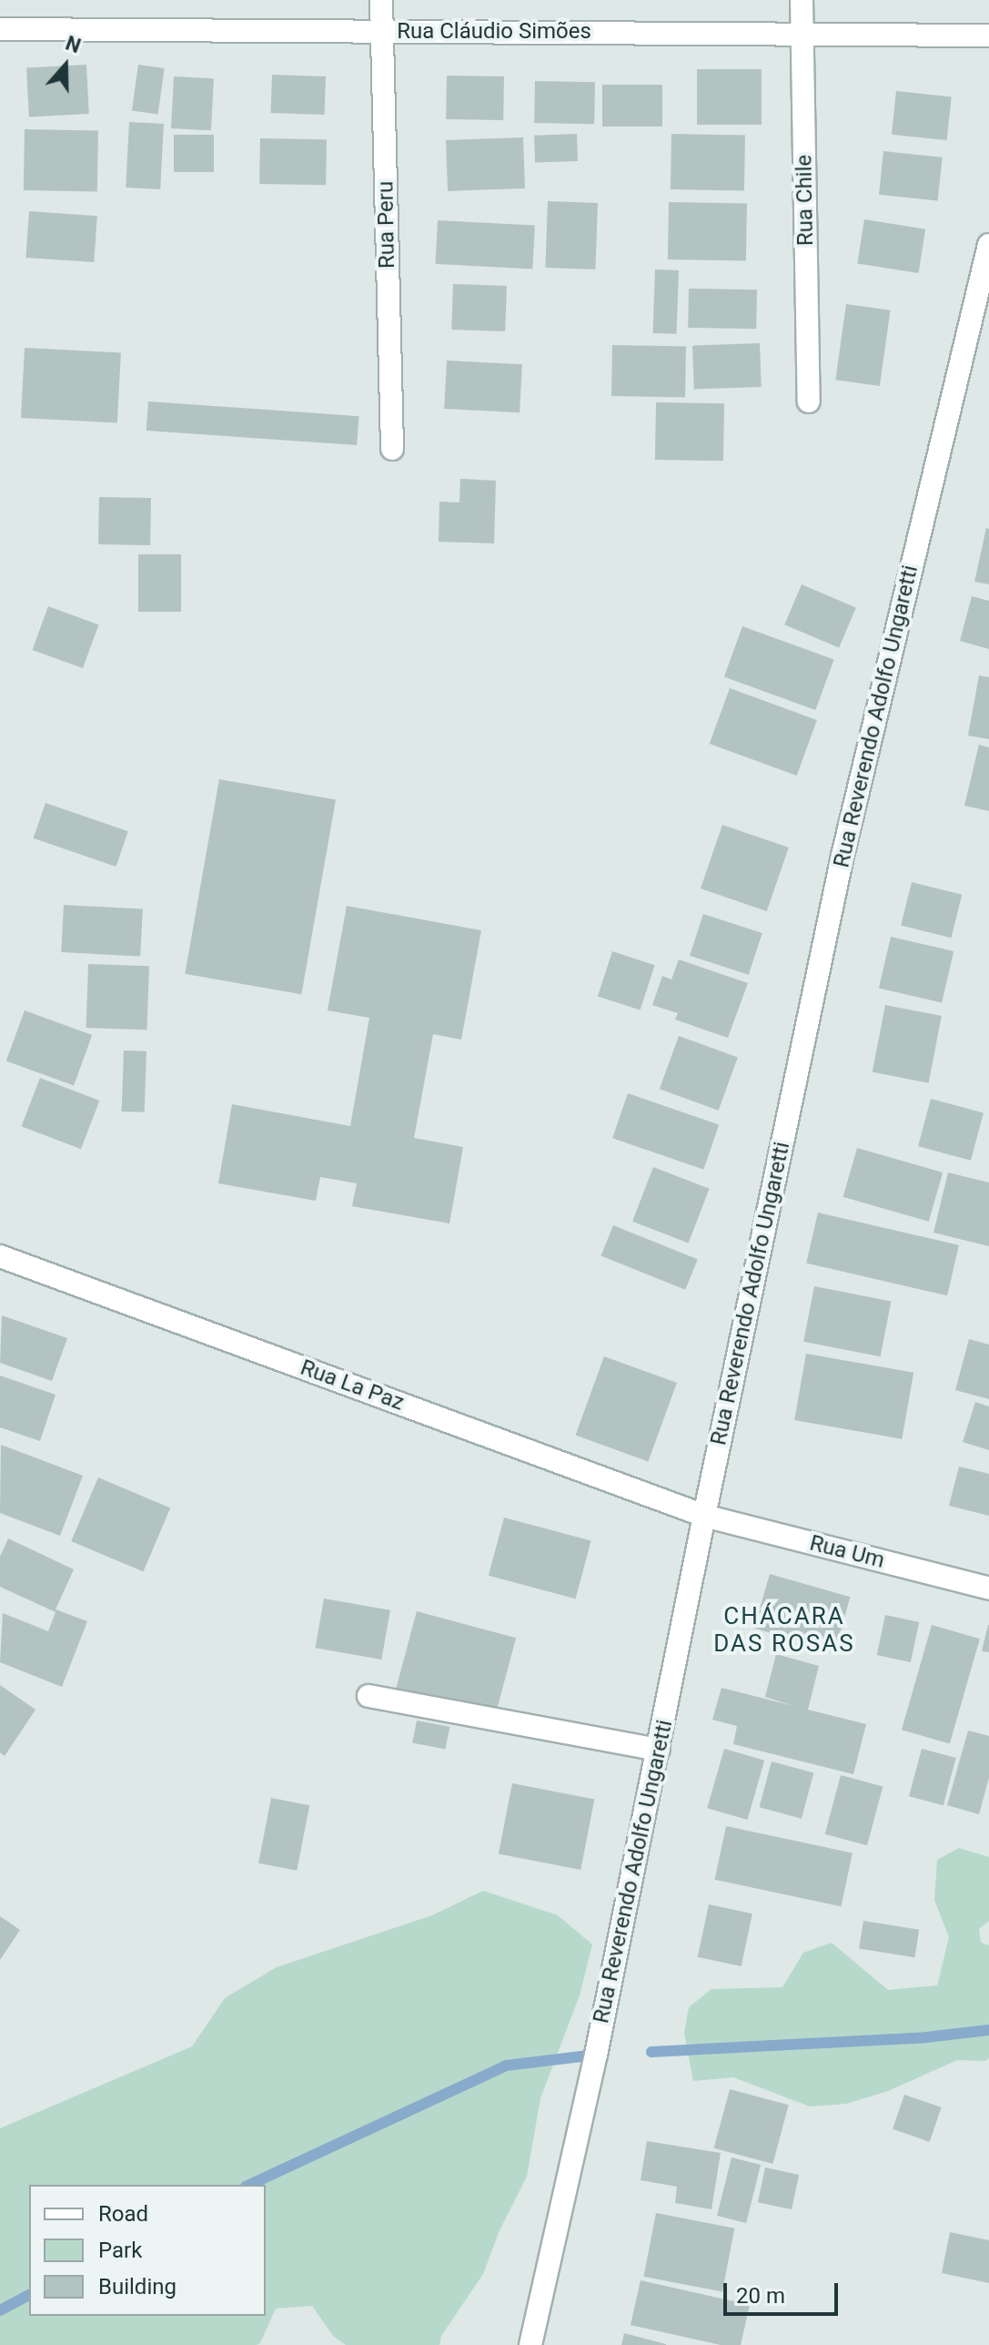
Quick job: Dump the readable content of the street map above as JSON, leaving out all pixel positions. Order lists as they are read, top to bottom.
{
  "streets": {
    "street": [
      "Rua Cláudio Simões",
      "Rua Chile",
      "Rua Peru",
      "Rua Reverendo Adolfo Ungaretti",
      "Rua La Paz",
      "Rua Um"
    ]
  },
  "crossings": [
    ["Rua Cláudio Simões", "Rua Chile"],
    ["Rua Cláudio Simões", "Rua Peru"],
    ["Rua Reverendo Adolfo Ungaretti", "Rua La Paz"],
    ["Rua Reverendo Adolfo Ungaretti", "Rua Um"],
    ["Rua La Paz", "Rua Um"]
  ],
  "districts": ["CHÁCARA DAS ROSAS"],
  "legend": ["Road", "Park", "Building"],
  "scale_bar": "20 m",
  "north": "top"
}
